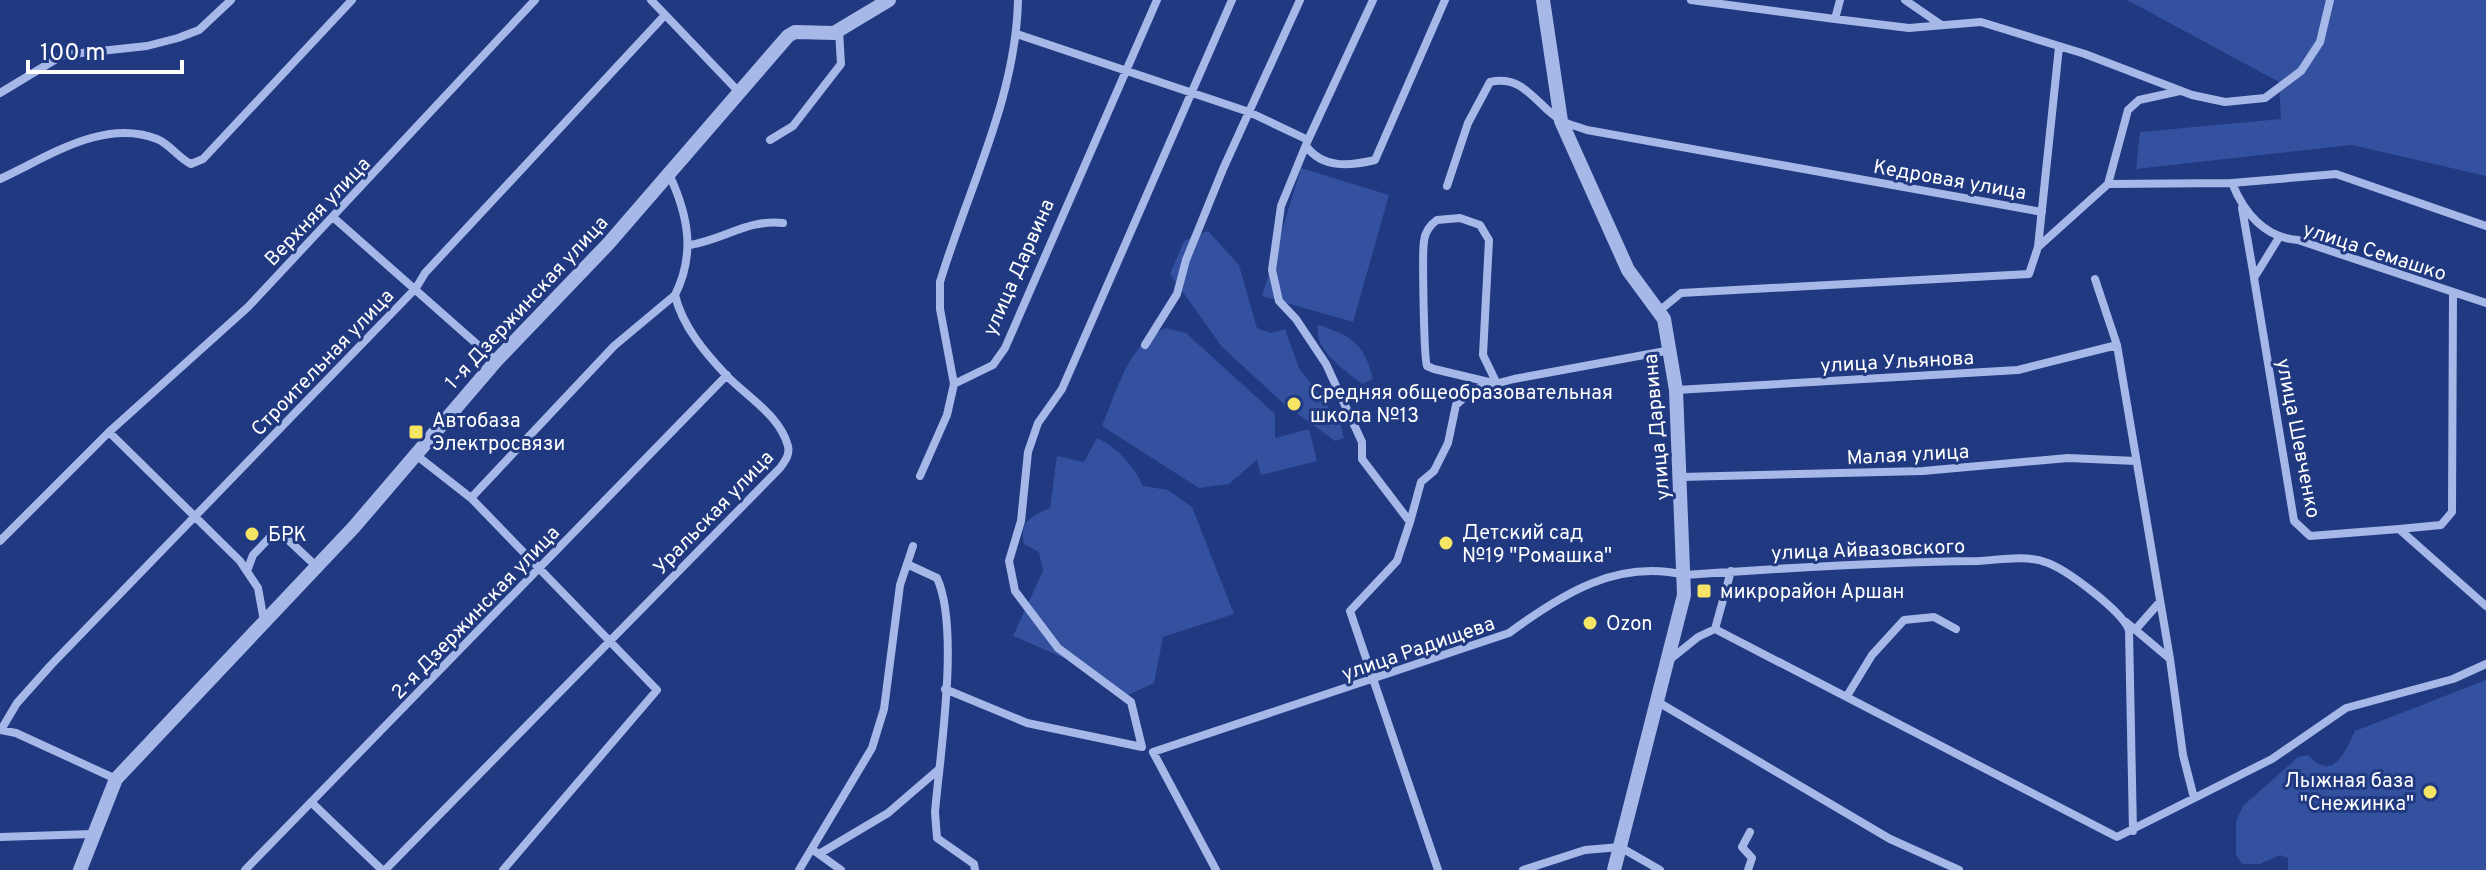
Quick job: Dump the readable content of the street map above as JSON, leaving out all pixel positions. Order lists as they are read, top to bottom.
{
  "streets": {
    "street": [
      "Кедровая улица",
      "Верхняя улица",
      "улица Семашко",
      "улица Дарвина",
      "1-я Дзержинская улица",
      "улица Ульянова",
      "Строительная улица",
      "улица Шевченко",
      "Малая улица",
      "Уральская улица",
      "улица Айвазовского",
      "2-я Дзержинская улица",
      "улица Радищева"
    ]
  },
  "crossings": [
    ["Кедровая улица", "улица Дарвина"],
    ["улица Семашко", "улица Шевченко"],
    ["улица Дарвина", "улица Ульянова"],
    ["улица Дарвина", "Малая улица"],
    ["улица Дарвина", "улица Айвазовского"],
    ["улица Дарвина", "улица Радищева"],
    ["Уральская улица", "2-я Дзержинская улица"],
    ["улица Айвазовского", "улица Радищева"]
  ],
  "places": {
    "other": [
      "Средняя общеобразовательная школа №13",
      "БРК",
      "Детский сад №19 \"Ромашка\"",
      "Ozon",
      "Лыжная база \"Снежинка\""
    ],
    "transit": ["Автобаза Электросвязи", "микрорайон Аршан"]
  },
  "scale_bar": "100 m"
}
